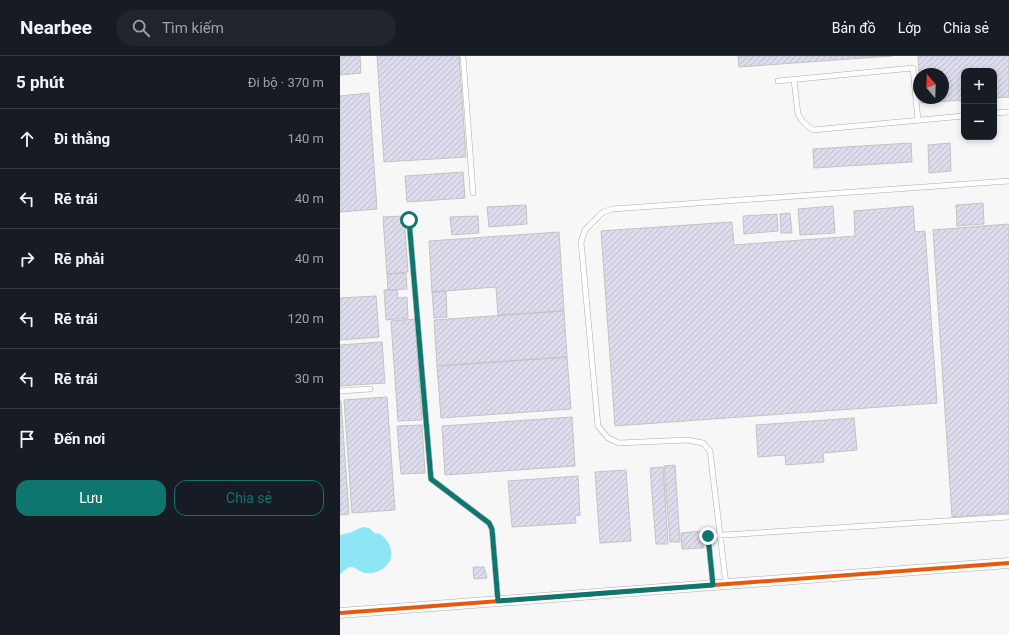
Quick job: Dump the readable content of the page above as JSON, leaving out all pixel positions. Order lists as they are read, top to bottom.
{
  "north": "top",
  "page": {
    "header": "Nearbee",
    "search": "Tìm kiếm",
    "nav": ["Bản đồ", "Lớp", "Chia sẻ"],
    "heading": ["5 phút", "Đi bộ · 370 m"],
    "map_buttons": ["+", "−"],
    "list": [
      ["Đi thẳng", "140 m"],
      ["Rẽ trái", "40 m"],
      ["Rẽ phải", "40 m"],
      ["Rẽ trái", "120 m"],
      ["Rẽ trái", "30 m"],
      "Đến nơi"
    ],
    "buttons": ["Lưu", "Chia sẻ"]
  }
}
